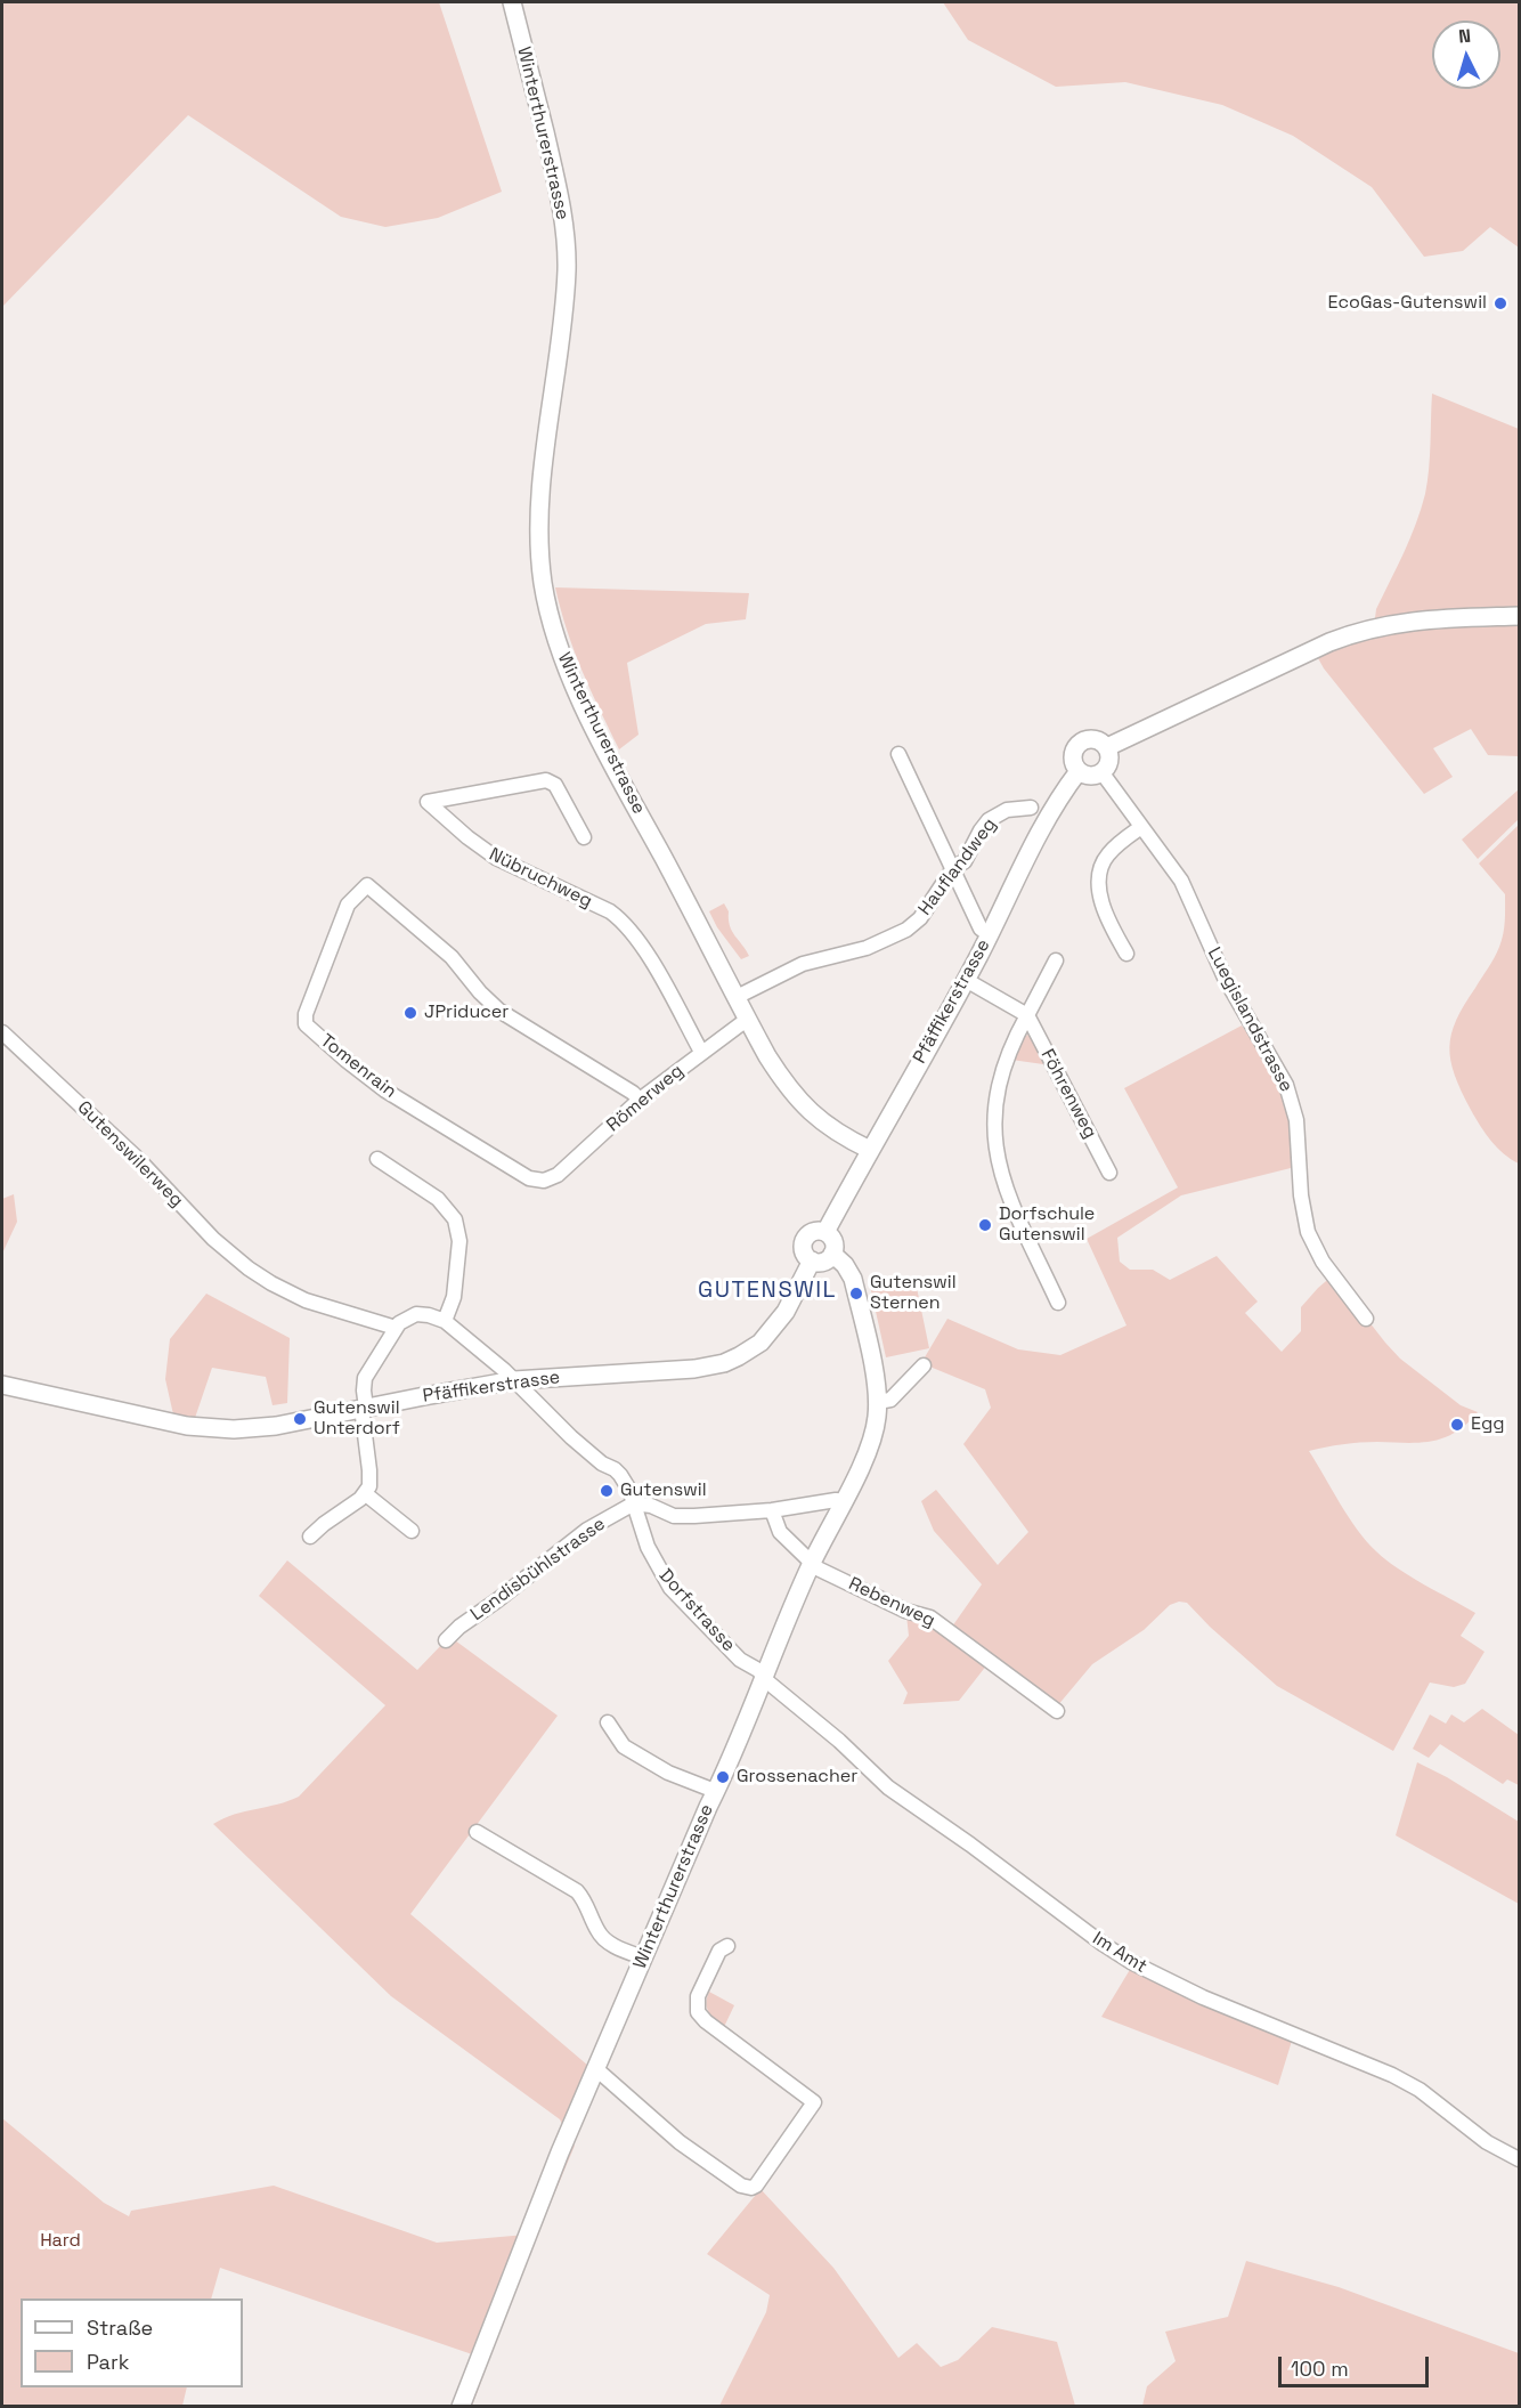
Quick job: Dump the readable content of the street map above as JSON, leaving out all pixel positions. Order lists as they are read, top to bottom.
{
  "streets": {
    "main road": ["Winterthurerstrasse", "Pfäffikerstrasse"],
    "street": [
      "Hauflandweg",
      "Nübruchweg",
      "Luegislandstrasse",
      "Tomenrain",
      "Föhrenweg",
      "Römerweg",
      "Gutenswilerweg",
      "Lendisbühlstrasse",
      "Rebenweg",
      "Dorfstrasse",
      "Im Amt"
    ]
  },
  "crossings": [
    ["Winterthurerstrasse", "Hauflandweg"],
    ["Winterthurerstrasse", "Pfäffikerstrasse"],
    ["Winterthurerstrasse", "Römerweg"],
    ["Winterthurerstrasse", "Rebenweg"],
    ["Winterthurerstrasse", "Dorfstrasse"],
    ["Winterthurerstrasse", "Im Amt"],
    ["Nübruchweg", "Römerweg"],
    ["Pfäffikerstrasse", "Luegislandstrasse"],
    ["Pfäffikerstrasse", "Dorfstrasse"],
    ["Tomenrain", "Römerweg"],
    ["Lendisbühlstrasse", "Dorfstrasse"],
    ["Dorfstrasse", "Im Amt"]
  ],
  "districts": ["GUTENSWIL"],
  "parks": ["Hard"],
  "places": [
    "EcoGas-Gutenswil",
    "JPriducer",
    "Dorfschule Gutenswil",
    "Gutenswil Sternen",
    "Gutenswil Unterdorf",
    "Egg",
    "Gutenswil",
    "Grossenacher"
  ],
  "legend": ["Straße", "Park"],
  "scale_bar": "100 m",
  "north": "top"
}
